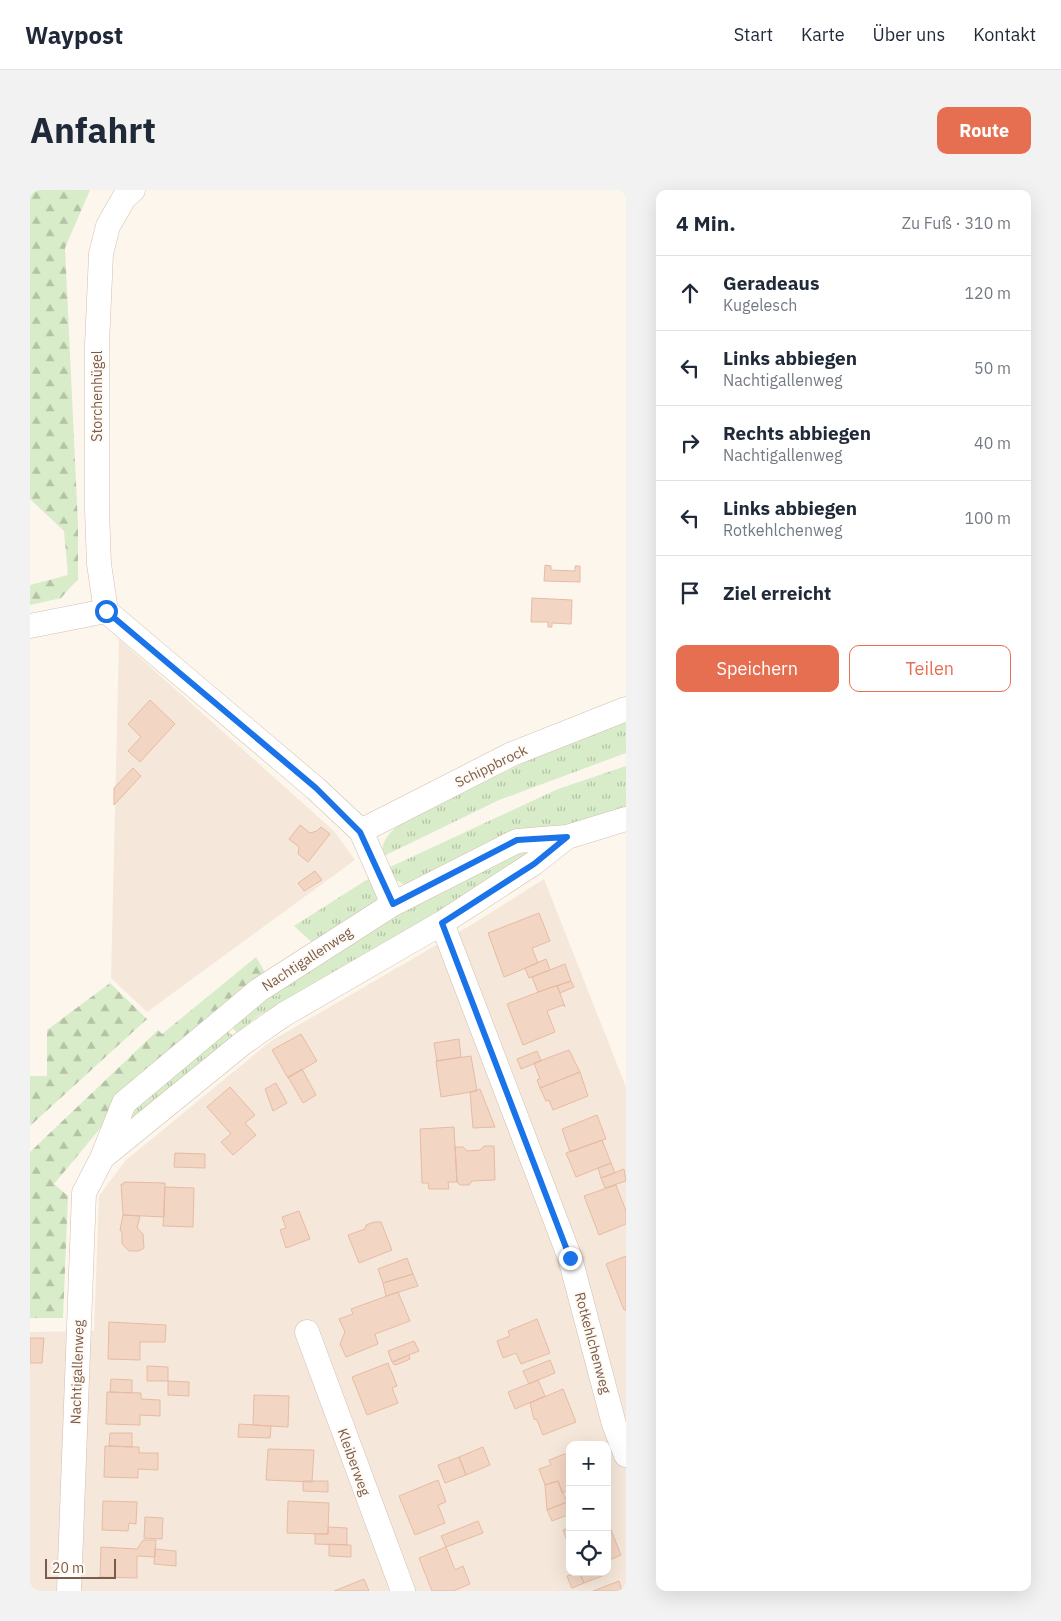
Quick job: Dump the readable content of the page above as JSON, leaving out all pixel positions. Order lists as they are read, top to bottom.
{
  "streets": {
    "street": [
      "Storchenhügel",
      "Schippbrock",
      "Nachtigallenweg",
      "Rotkehlchenweg",
      "Kleiberweg"
    ]
  },
  "crossings": [
    ["Nachtigallenweg", "Rotkehlchenweg"]
  ],
  "scale_bar": "20 m",
  "page": {
    "header": "Waypost",
    "nav": [
      "Start",
      "Karte",
      "Über uns",
      "Kontakt"
    ],
    "title": "Anfahrt",
    "buttons": [
      "Route",
      ["Speichern", "Teilen"]
    ],
    "heading": ["4 Min.", "Zu Fuß · 310 m"],
    "list": [
      ["Geradeaus", "Kugelesch", "120 m"],
      ["Links abbiegen", "Nachtigallenweg", "50 m"],
      ["Rechts abbiegen", "Nachtigallenweg", "40 m"],
      ["Links abbiegen", "Rotkehlchenweg", "100 m"],
      "Ziel erreicht"
    ],
    "map_buttons": ["+", "−"],
    "scale": "20 m"
  }
}
